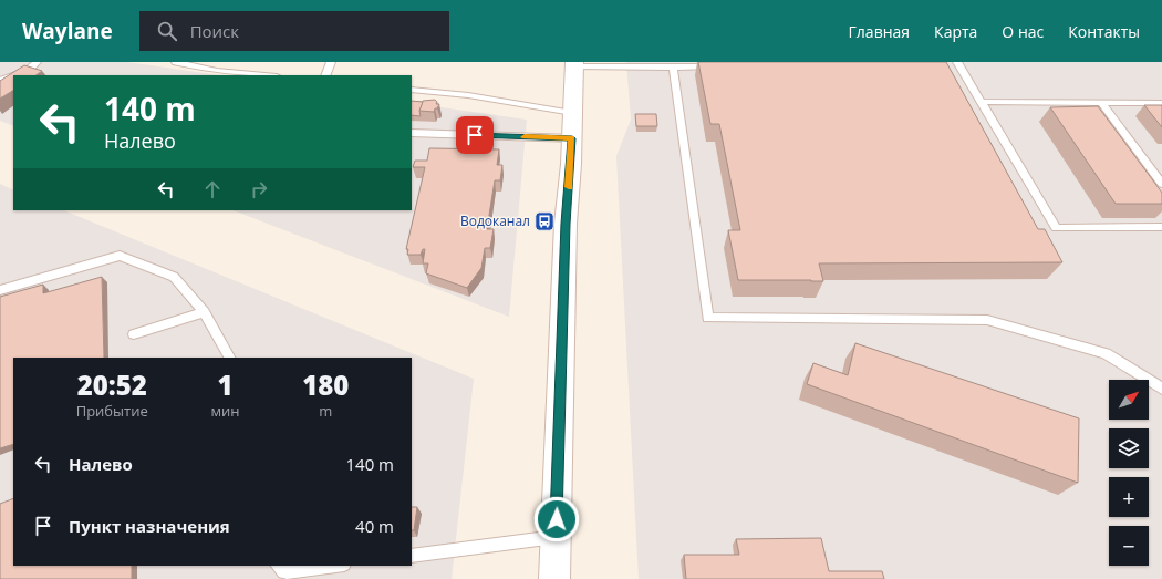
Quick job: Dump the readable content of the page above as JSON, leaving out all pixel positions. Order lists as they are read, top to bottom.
{
  "places": {
    "bus stop": ["Водоканал"]
  },
  "north": "top right",
  "page": {
    "header": "Waylane",
    "search": "Поиск",
    "nav": [
      "Главная",
      "Карта",
      "О нас",
      "Контакты"
    ],
    "turn": ["140 m", "Налево"],
    "eta": [
      "20:52",
      "Прибытие",
      "1",
      "мин",
      "180",
      "m"
    ],
    "map_buttons": ["+", "−"],
    "list": [
      {
        "name": "Налево",
        "value": "140 m"
      },
      {
        "name": "Пункт назначения",
        "value": "40 m"
      }
    ]
  }
}
